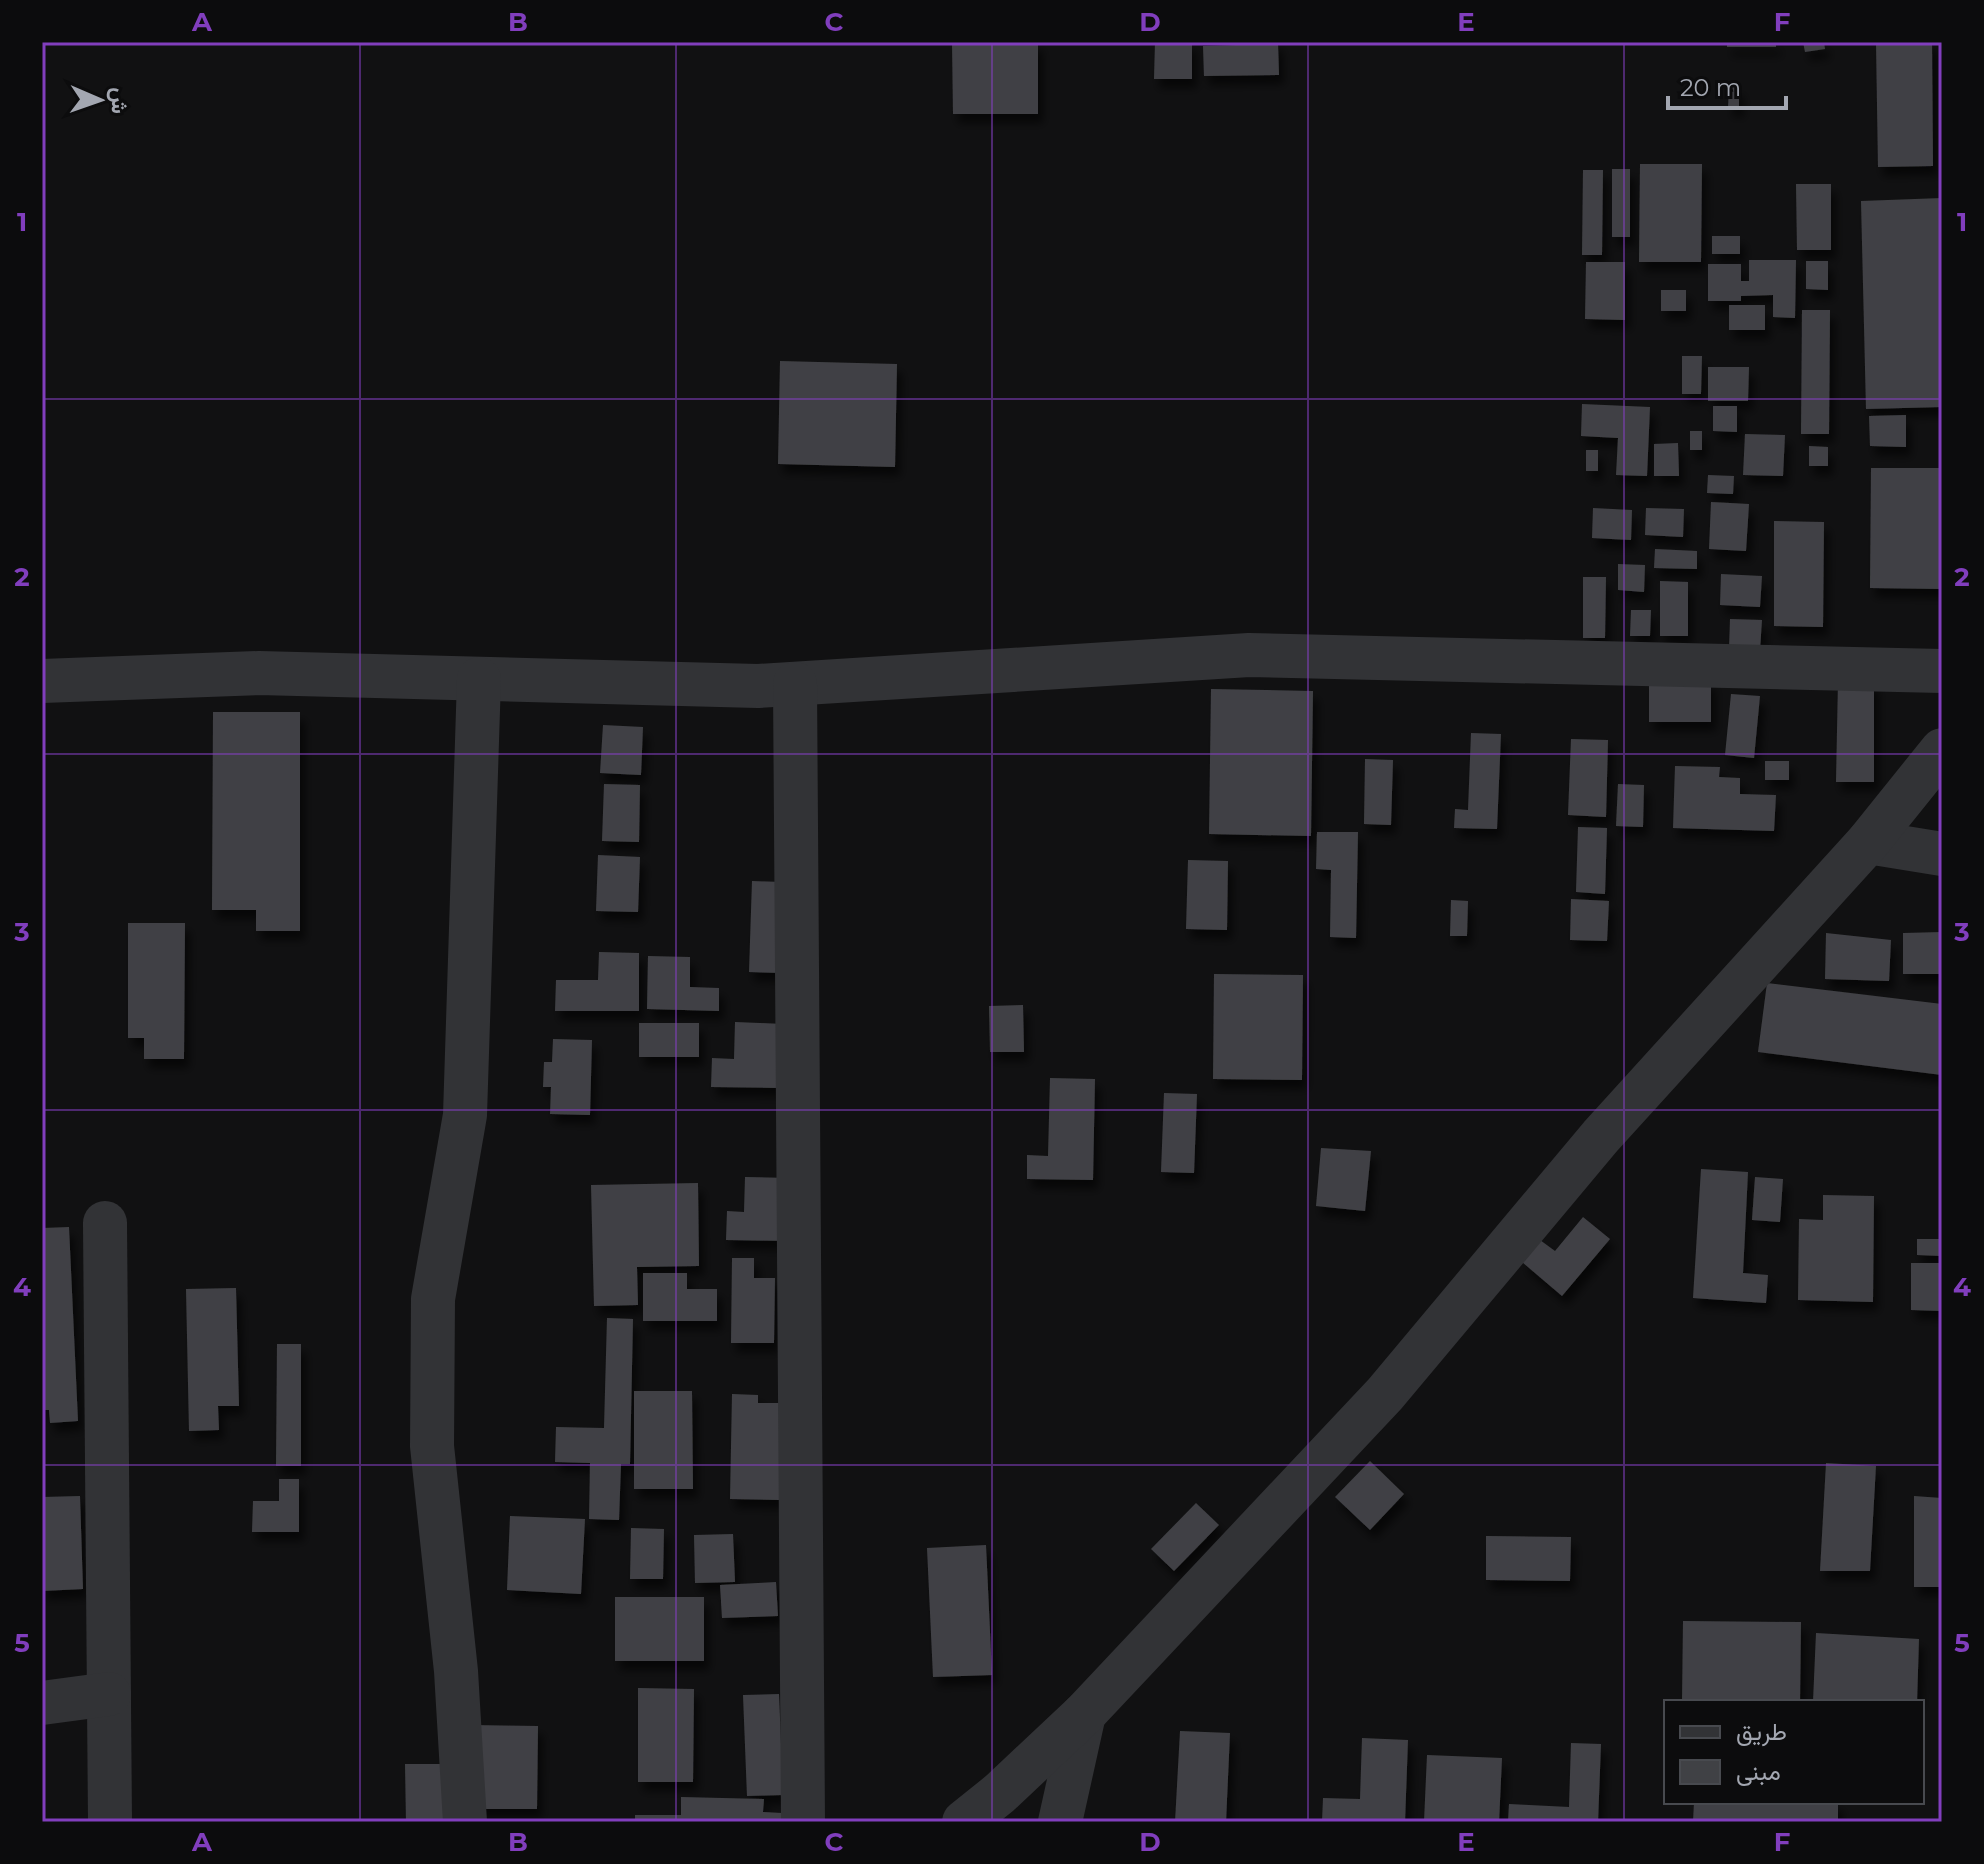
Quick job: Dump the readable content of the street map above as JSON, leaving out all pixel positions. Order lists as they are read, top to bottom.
{
  "legend": ["طريق", "مبنى"],
  "scale_bar": "20 m",
  "north": "right",
  "grid": {
    "columns": [
      "A",
      "B",
      "C",
      "D",
      "E",
      "F"
    ],
    "rows": [
      "1",
      "2",
      "3",
      "4",
      "5"
    ]
  }
}
